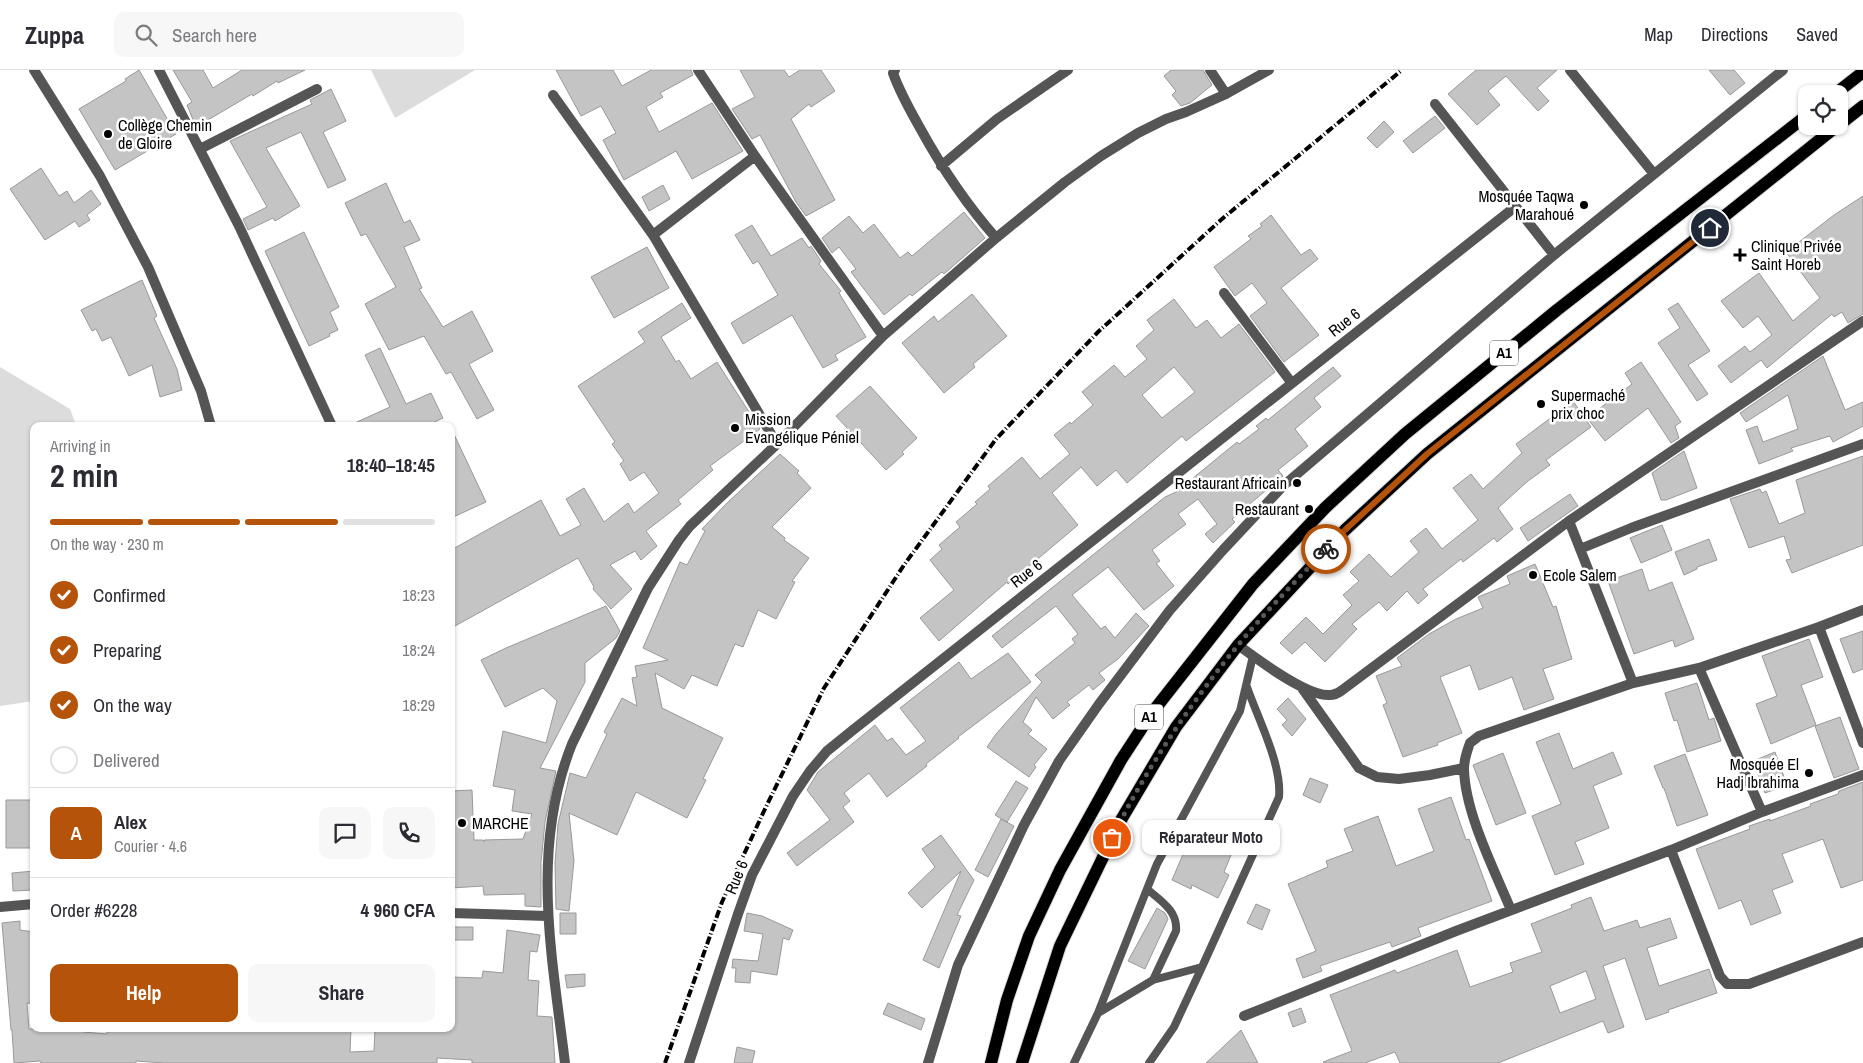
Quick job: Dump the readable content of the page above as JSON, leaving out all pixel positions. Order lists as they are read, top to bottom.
{
  "streets": {
    "main road": ["A1"],
    "street": ["Rue 6"]
  },
  "places": {
    "other": [
      "Collège Chemin de Gloire",
      "Mosquée Taqwa Marahoué",
      "Supermaché prix choc",
      "Mission Evangélique Péniel",
      "Restaurant Africain",
      "Restaurant",
      "Ecole Salem",
      "Mosquée El Hadj Ibrahima",
      "MARCHE",
      "Réparateur Moto"
    ],
    "health": ["Clinique Privée Saint Horeb"]
  },
  "page": {
    "header": "Zuppa",
    "search": "Search here",
    "nav": ["Map", "Directions", "Saved"],
    "heading": ["2 min", "Arriving in", "18:40–18:45"],
    "panel": [
      "Alex",
      "Courier · 4.6",
      "Order #6228",
      "4 960 CFA"
    ],
    "bar": "On the way · 230 m",
    "list": [
      ["Confirmed", "18:23"],
      ["Preparing", "18:24"],
      ["On the way", "18:29"],
      "Delivered"
    ],
    "round": "A",
    "bubble": "Réparateur Moto",
    "buttons": ["Help", "Share"]
  }
}
